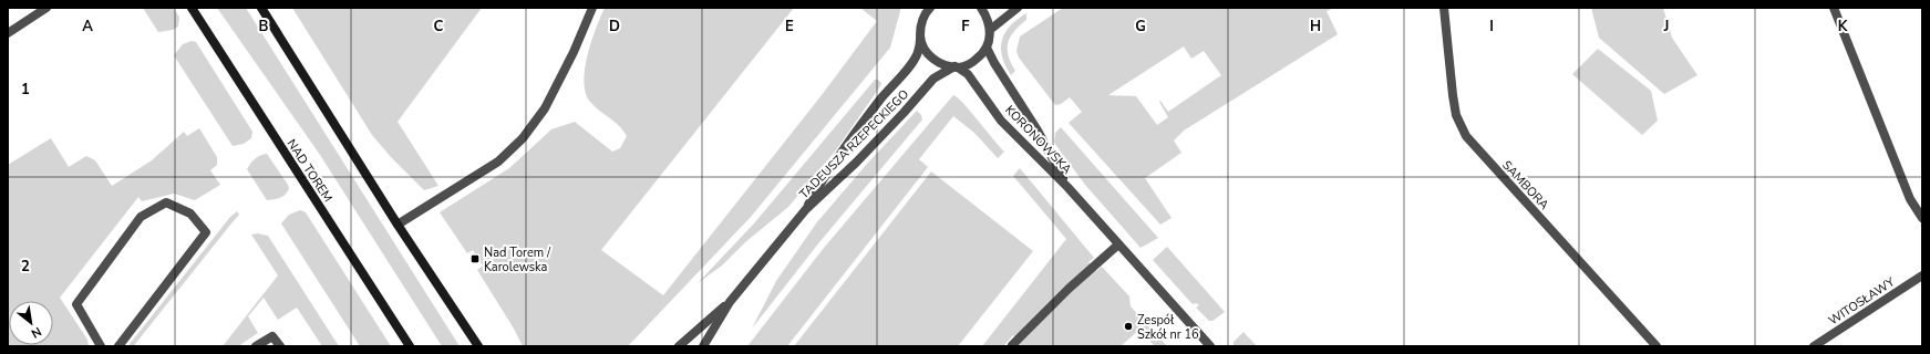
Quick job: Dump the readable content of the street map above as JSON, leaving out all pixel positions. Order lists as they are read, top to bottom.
{
  "streets": {
    "main road": ["NAD TOREM"],
    "street": [
      "KORONOWSKA",
      "TADEUSZA RZEPECKIEGO",
      "SAMBORA",
      "WITOSŁAWY"
    ]
  },
  "crossings": [
    ["KORONOWSKA", "TADEUSZA RZEPECKIEGO"]
  ],
  "places": {
    "transit": ["Nad Torem / Karolewska"],
    "other": ["Zespół Szkół nr 16"]
  },
  "north": "bottom right",
  "grid": {
    "columns": [
      "A",
      "B",
      "C",
      "D",
      "E",
      "F",
      "G",
      "H",
      "I",
      "J",
      "K"
    ],
    "rows": ["1", "2"]
  }
}
